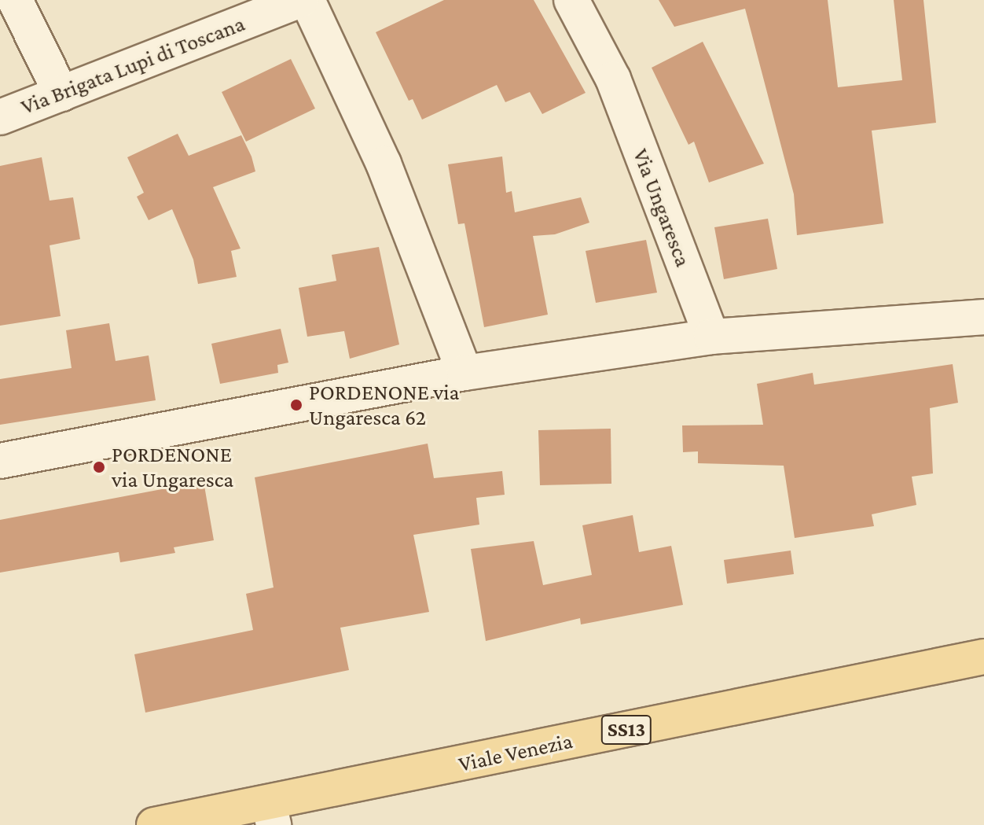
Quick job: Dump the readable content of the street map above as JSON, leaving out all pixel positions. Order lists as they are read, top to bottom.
{
  "streets": {
    "main road": ["SS13", "Viale Venezia"],
    "street": ["Via Brigata Lupi di Toscana", "Via Ungaresca"]
  },
  "places": ["PORDENONE via Ungaresca 62", "PORDENONE via Ungaresca"]
}
